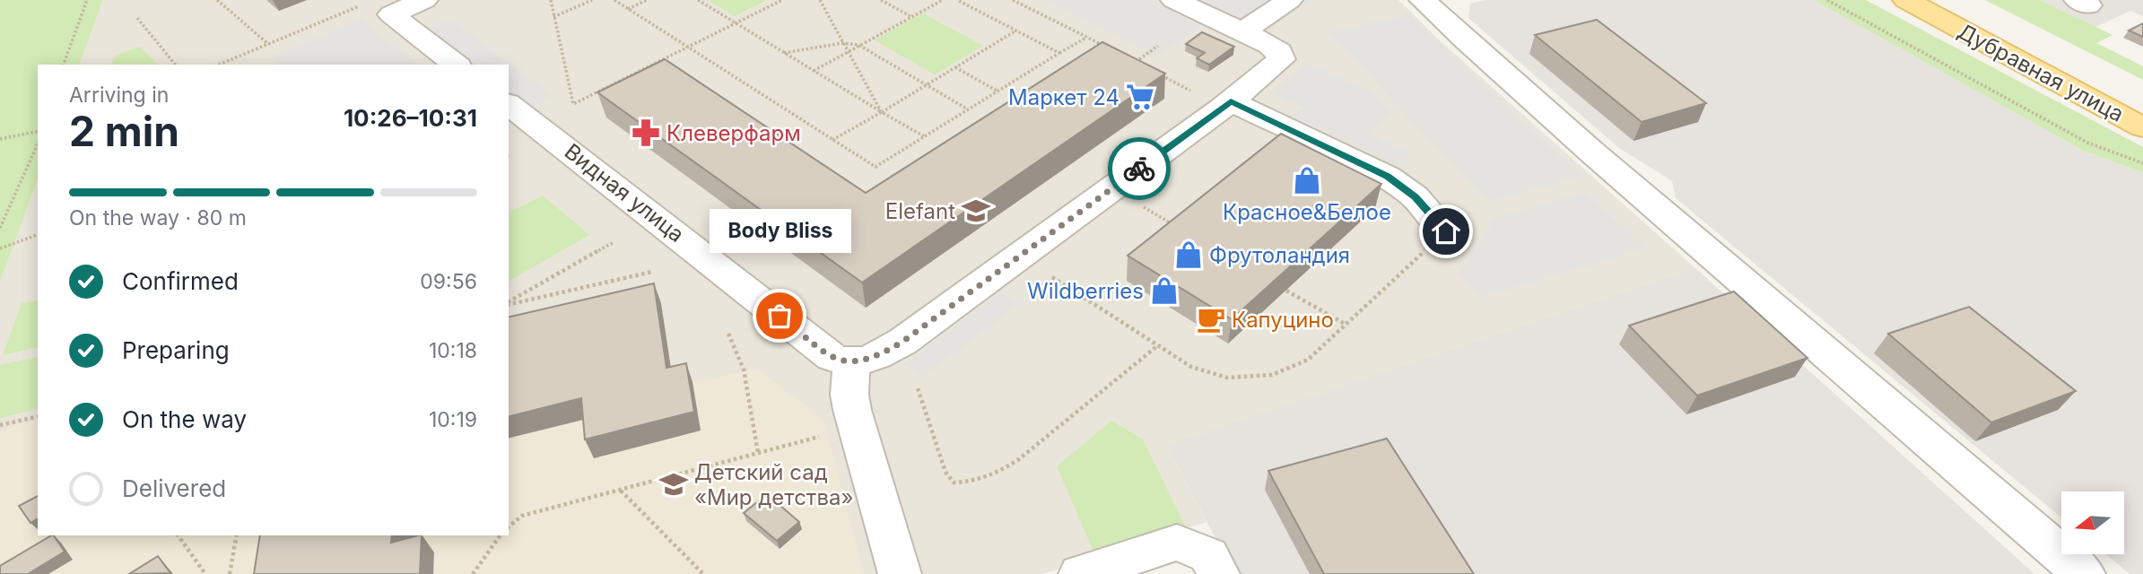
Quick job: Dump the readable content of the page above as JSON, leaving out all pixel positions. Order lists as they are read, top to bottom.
{
  "streets": {
    "main road": ["Дубравная улица"],
    "street": ["Видная улица"]
  },
  "places": {
    "supermarket": ["Маркет 24"],
    "pharmacy": ["Клеверфарм"],
    "shop": ["Красное&Белое", "Фрутоландия", "Wildberries"],
    "school or university": ["Elefant", "Детский сад «Мир детства»"],
    "other": ["Body Bliss"],
    "cafe": ["Капуцино"]
  },
  "north": "left",
  "page": {
    "heading": ["2 min", "Arriving in", "10:26–10:31"],
    "bar": "On the way · 80 m",
    "bubble": "Body Bliss",
    "list": [
      ["Confirmed", "09:56"],
      ["Preparing", "10:18"],
      ["On the way", "10:19"],
      "Delivered"
    ]
  }
}
